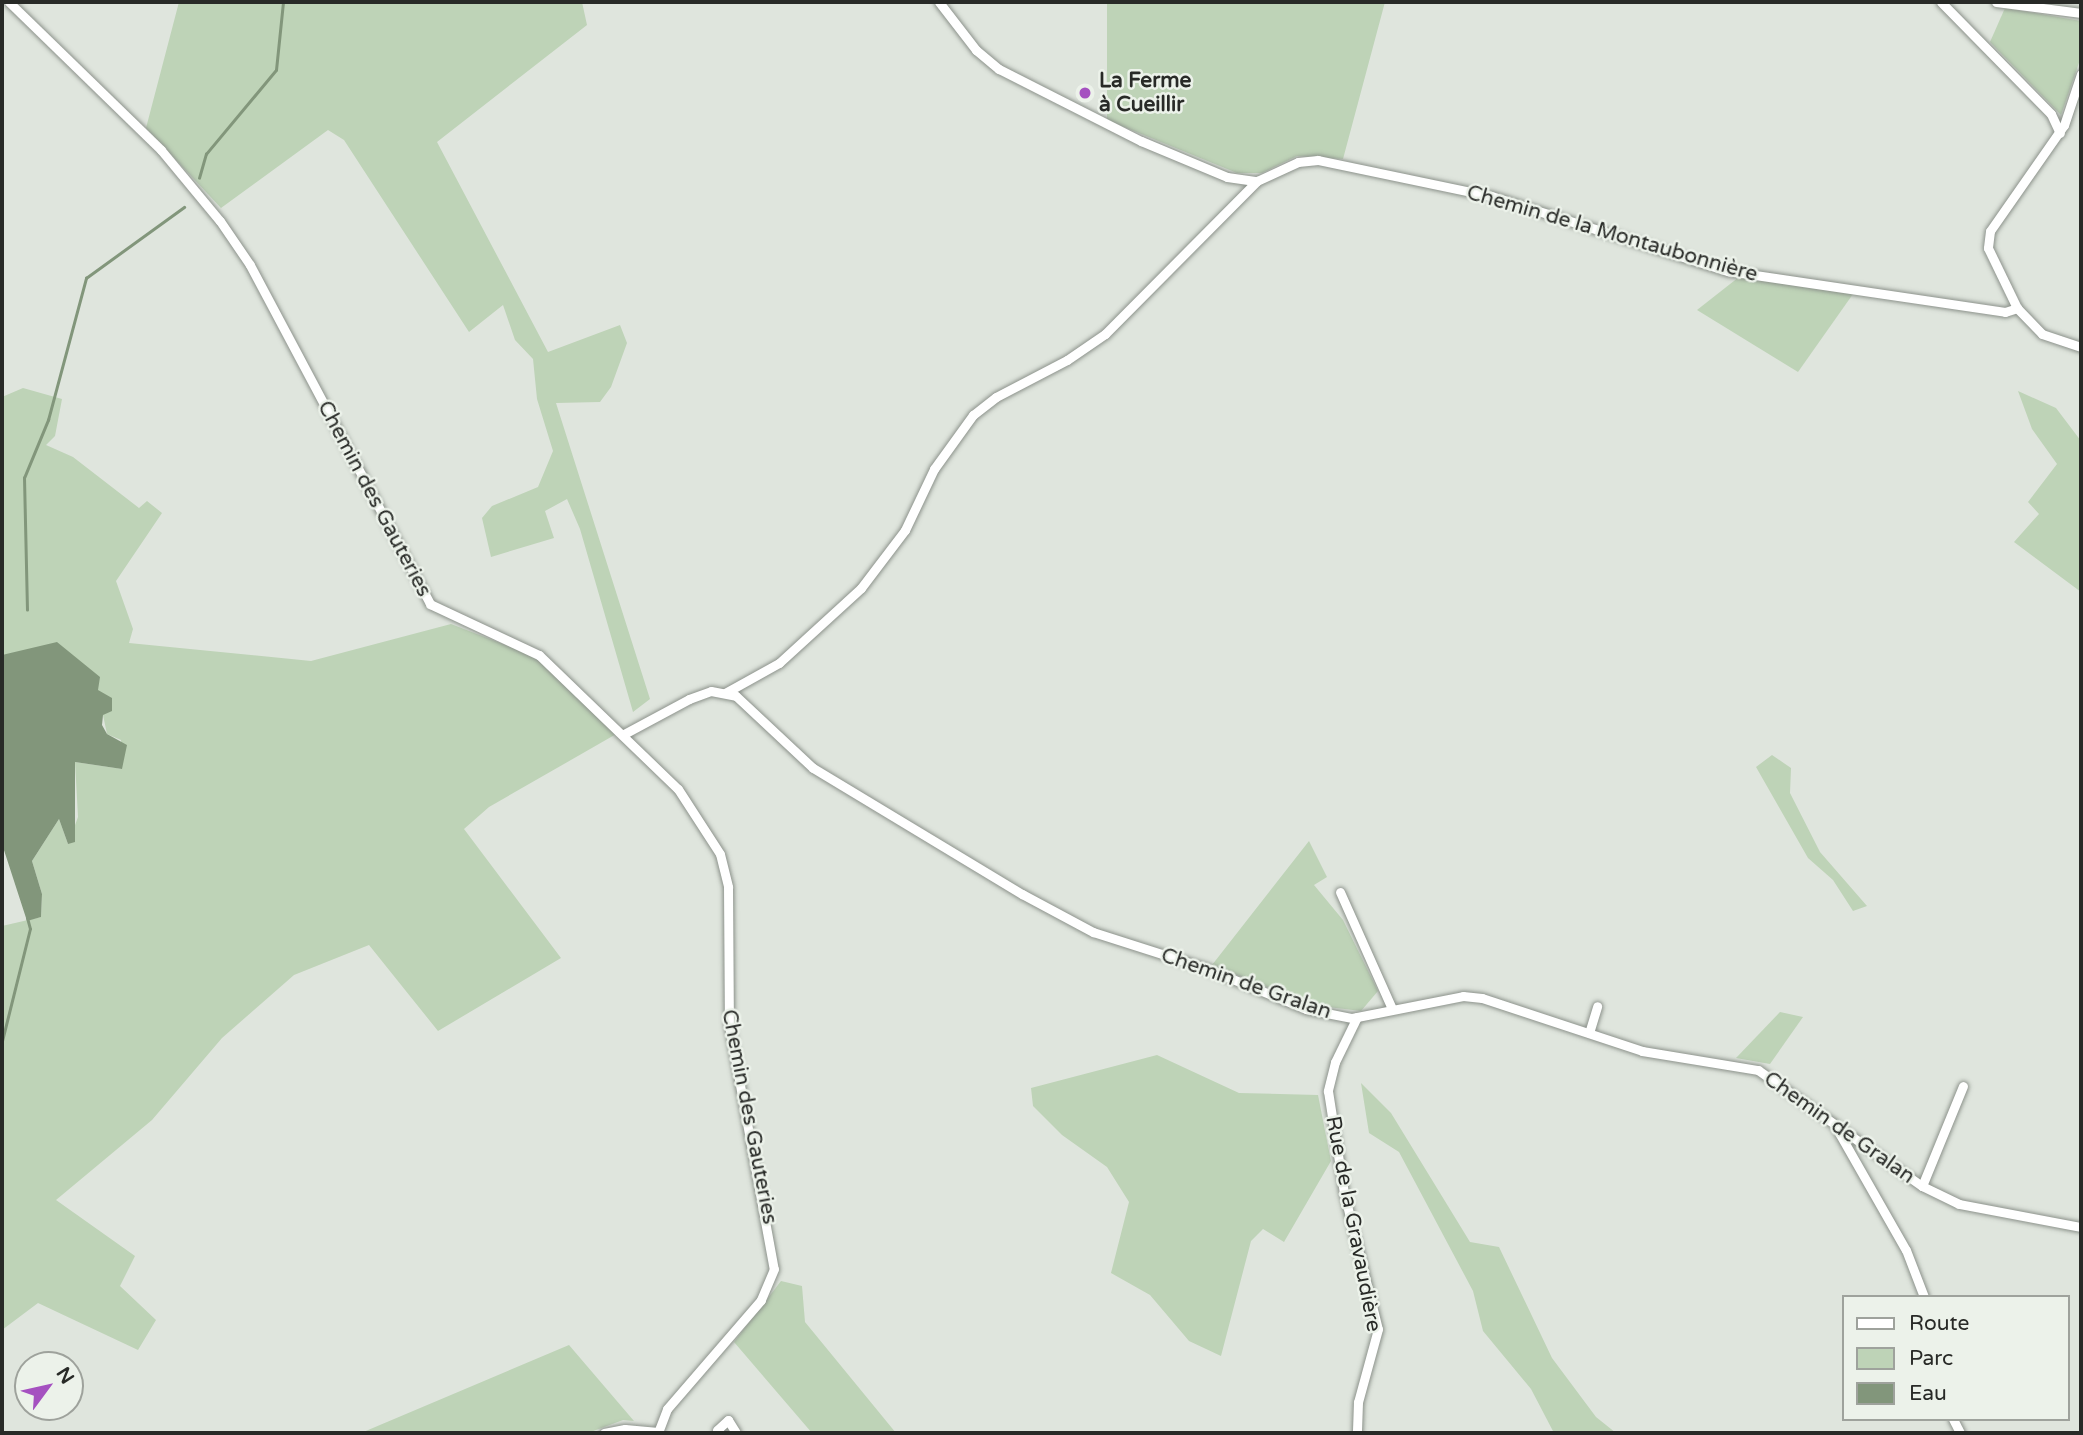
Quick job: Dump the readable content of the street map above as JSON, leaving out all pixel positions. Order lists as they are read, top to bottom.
{
  "streets": {
    "street": [
      "Chemin de la Montaubonnière",
      "Chemin des Gauteries",
      "Chemin de Gralan",
      "Rue de la Gravaudière"
    ]
  },
  "crossings": [
    ["Chemin de la Montaubonnière", "Chemin de Gralan"],
    ["Chemin de Gralan", "Rue de la Gravaudière"]
  ],
  "places": ["La Ferme à Cueillir"],
  "legend": ["Route", "Parc", "Eau"],
  "north": "top right"
}
